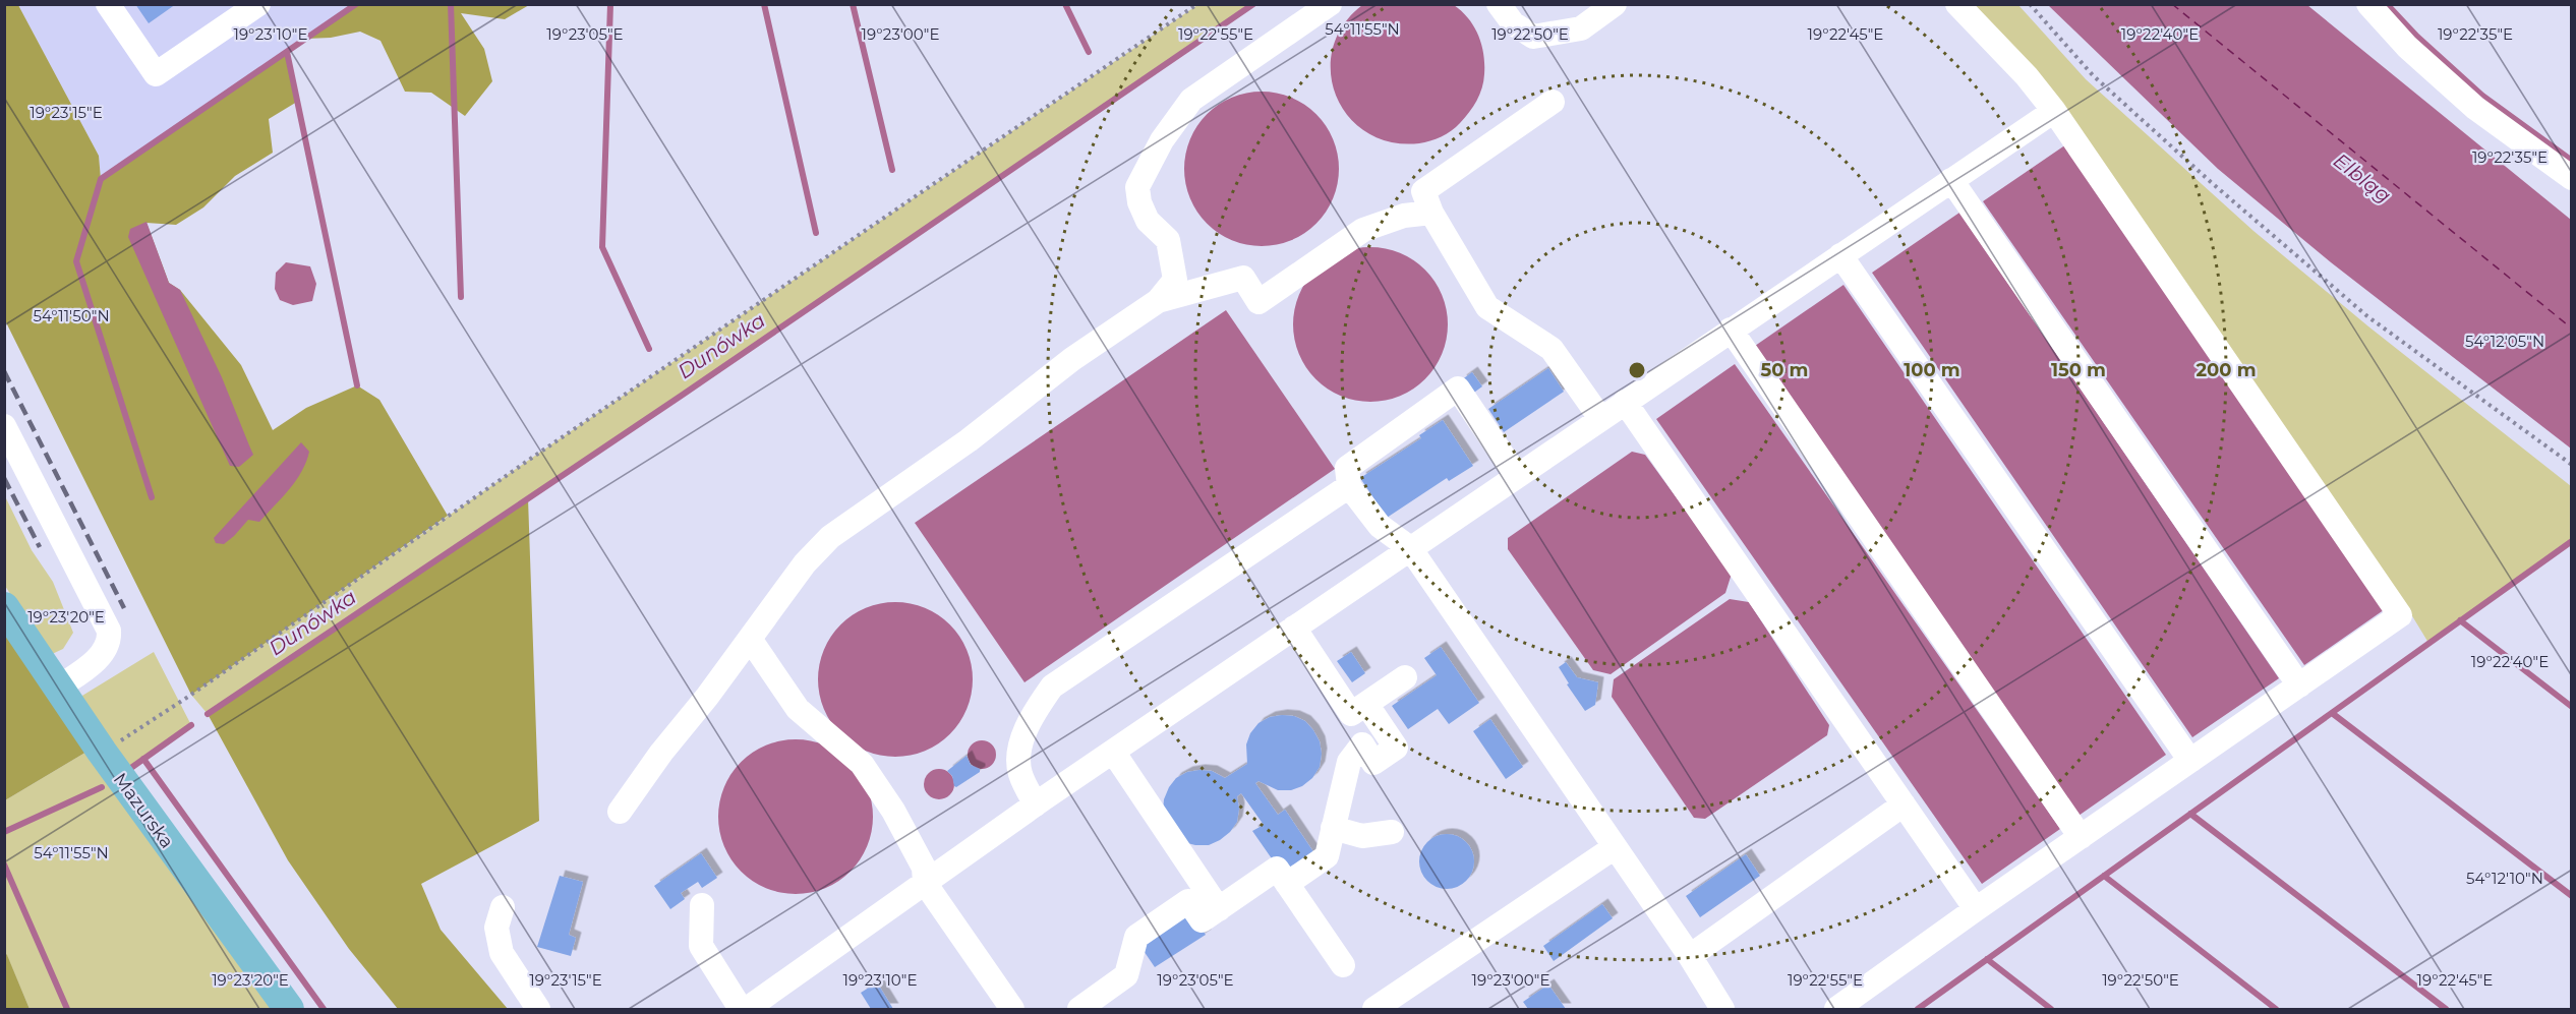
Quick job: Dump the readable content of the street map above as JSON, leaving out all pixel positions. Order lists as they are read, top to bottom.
{
  "streets": {
    "main road": ["Mazurska"]
  },
  "water": ["Elbląg", "Dunówka"],
  "coordinates": [
    "54°11'55\"N",
    "19°23'10\"E",
    "19°23'05\"E",
    "19°23'00\"E",
    "19°22'55\"E",
    "19°22'50\"E",
    "19°22'45\"E",
    "19°22'40\"E",
    "19°22'35\"E",
    "19°23'15\"E",
    "54°11'50\"N",
    "54°12'05\"N",
    "19°23'20\"E",
    "54°12'10\"N"
  ],
  "rings": [
    "50 m",
    "100 m",
    "150 m",
    "200 m"
  ]
}
